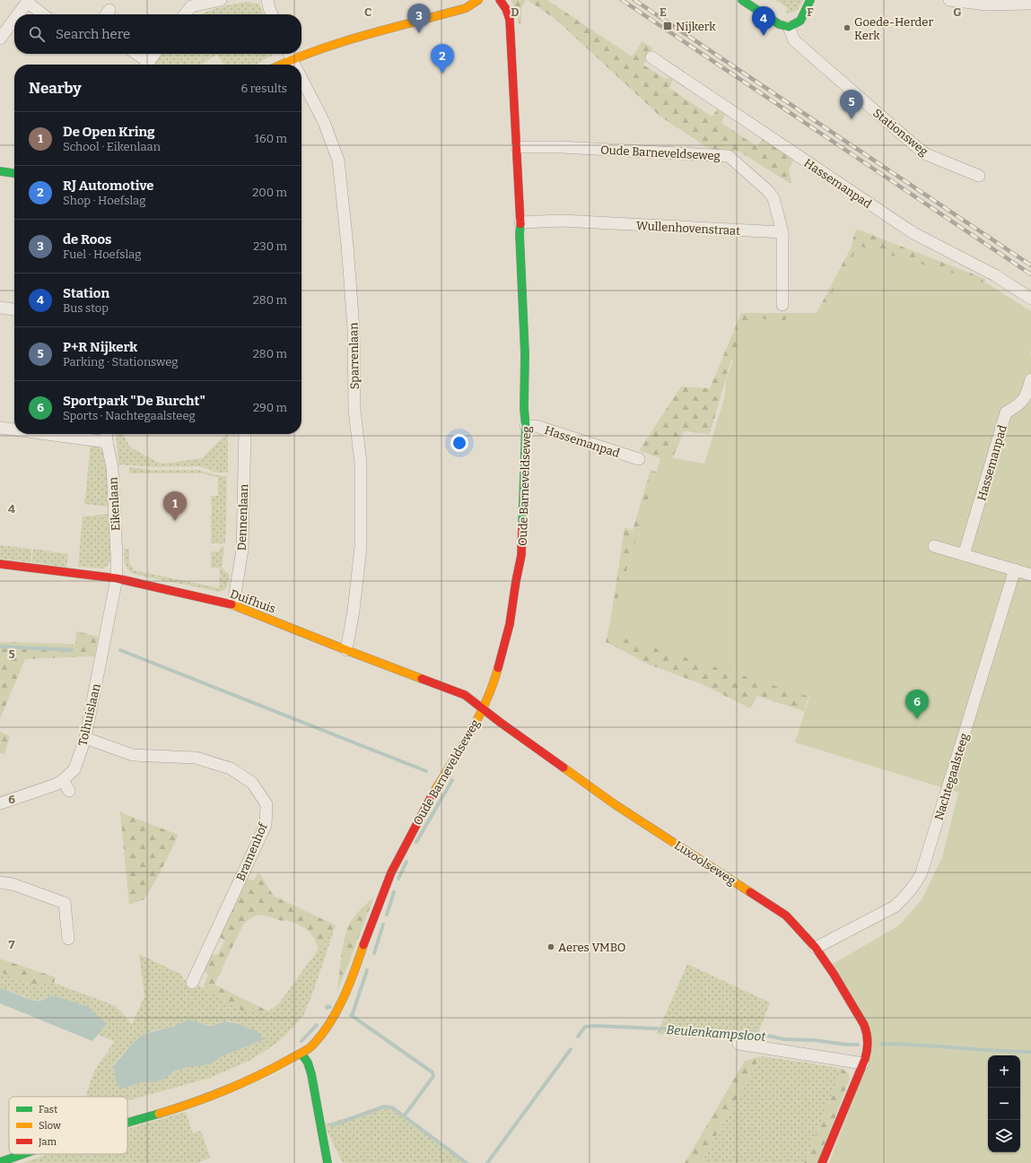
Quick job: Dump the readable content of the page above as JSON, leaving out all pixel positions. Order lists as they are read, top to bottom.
{
  "streets": {
    "street": [
      "Stationsweg",
      "Oude Barneveldseweg",
      "Hassemanpad",
      "Wullenhovenstraat",
      "Sparrenlaan",
      "Eikenlaan",
      "Dennenlaan",
      "Duifhuis",
      "Tolhuislaan",
      "Nachtegaalsteeg",
      "Bramenhof",
      "Luxoolseweg"
    ]
  },
  "crossings": [
    ["Oude Barneveldseweg", "Hassemanpad"],
    ["Oude Barneveldseweg", "Wullenhovenstraat"],
    ["Oude Barneveldseweg", "Duifhuis"],
    ["Oude Barneveldseweg", "Luxoolseweg"],
    ["Sparrenlaan", "Duifhuis"],
    ["Eikenlaan", "Duifhuis"],
    ["Eikenlaan", "Tolhuislaan"],
    ["Dennenlaan", "Duifhuis"],
    ["Duifhuis", "Tolhuislaan"],
    ["Duifhuis", "Luxoolseweg"],
    ["Tolhuislaan", "Bramenhof"],
    ["Nachtegaalsteeg", "Luxoolseweg"]
  ],
  "water": ["Beulenkampsloot"],
  "places": {
    "transit": ["Nijkerk"],
    "other": ["Goede-Herder Kerk", "Aeres VMBO"]
  },
  "legend": ["Fast", "Slow", "Jam"],
  "page": {
    "pins": [
      "3",
      "4",
      "2",
      "5",
      "1",
      "6"
    ],
    "search": "Search here",
    "heading": ["Nearby", "6 results"],
    "list": [
      {
        "mark": "1",
        "name": "De Open Kring",
        "note": "School · Eikenlaan",
        "value": "160 m"
      },
      {
        "mark": "2",
        "name": "RJ Automotive",
        "note": "Shop · Hoefslag",
        "value": "200 m"
      },
      {
        "mark": "3",
        "name": "de Roos",
        "note": "Fuel · Hoefslag",
        "value": "230 m"
      },
      {
        "mark": "4",
        "name": "Station",
        "note": "Bus stop",
        "value": "280 m"
      },
      {
        "mark": "5",
        "name": "P+R Nijkerk",
        "note": "Parking · Stationsweg",
        "value": "280 m"
      },
      {
        "mark": "6",
        "name": "Sportpark \"De Burcht\"",
        "note": "Sports · Nachtegaalsteeg",
        "value": "290 m"
      }
    ],
    "map_buttons": ["+", "−"]
  },
  "grid": {
    "columns": [
      "C",
      "D",
      "E",
      "F",
      "G"
    ],
    "rows": [
      "4",
      "5",
      "6",
      "7"
    ]
  }
}
